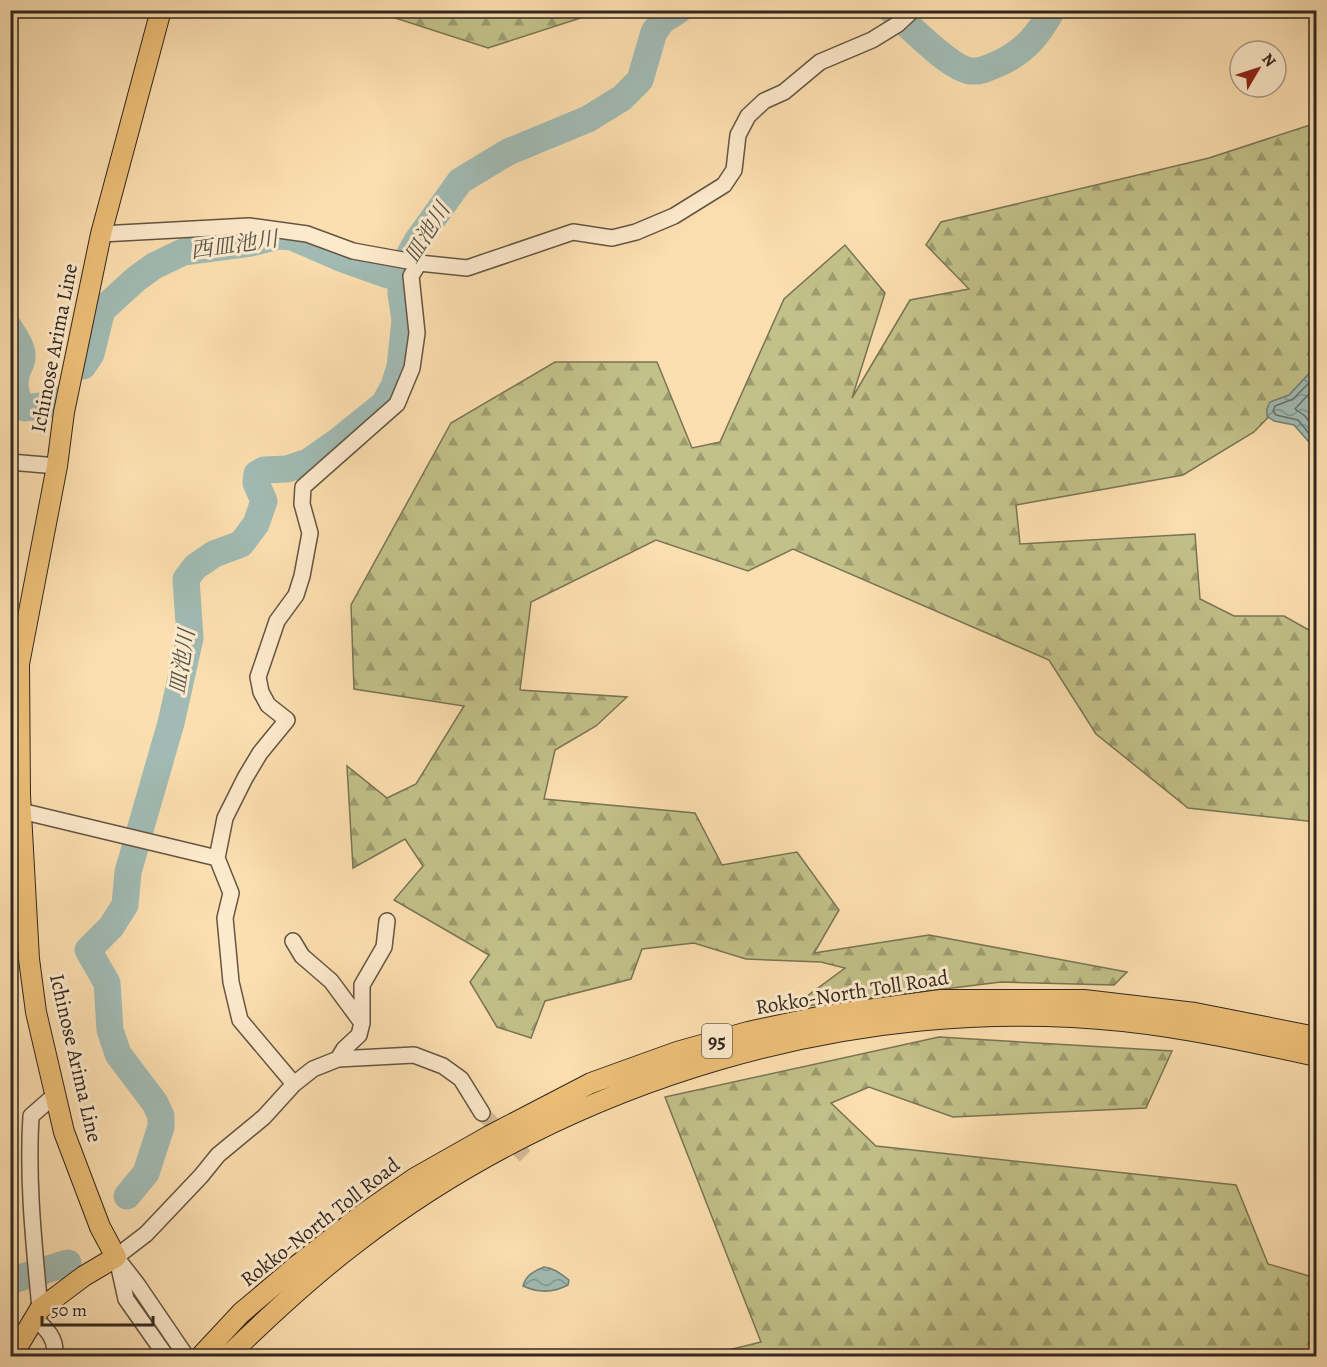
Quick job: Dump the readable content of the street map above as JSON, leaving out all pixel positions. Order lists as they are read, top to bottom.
{
  "streets": {
    "main road": ["Ichinose Arima Line", "Rokko-North Toll Road", "95"]
  },
  "water": ["皿池川", "西皿池川"],
  "scale_bar": "50 m",
  "north": "top right"
}
